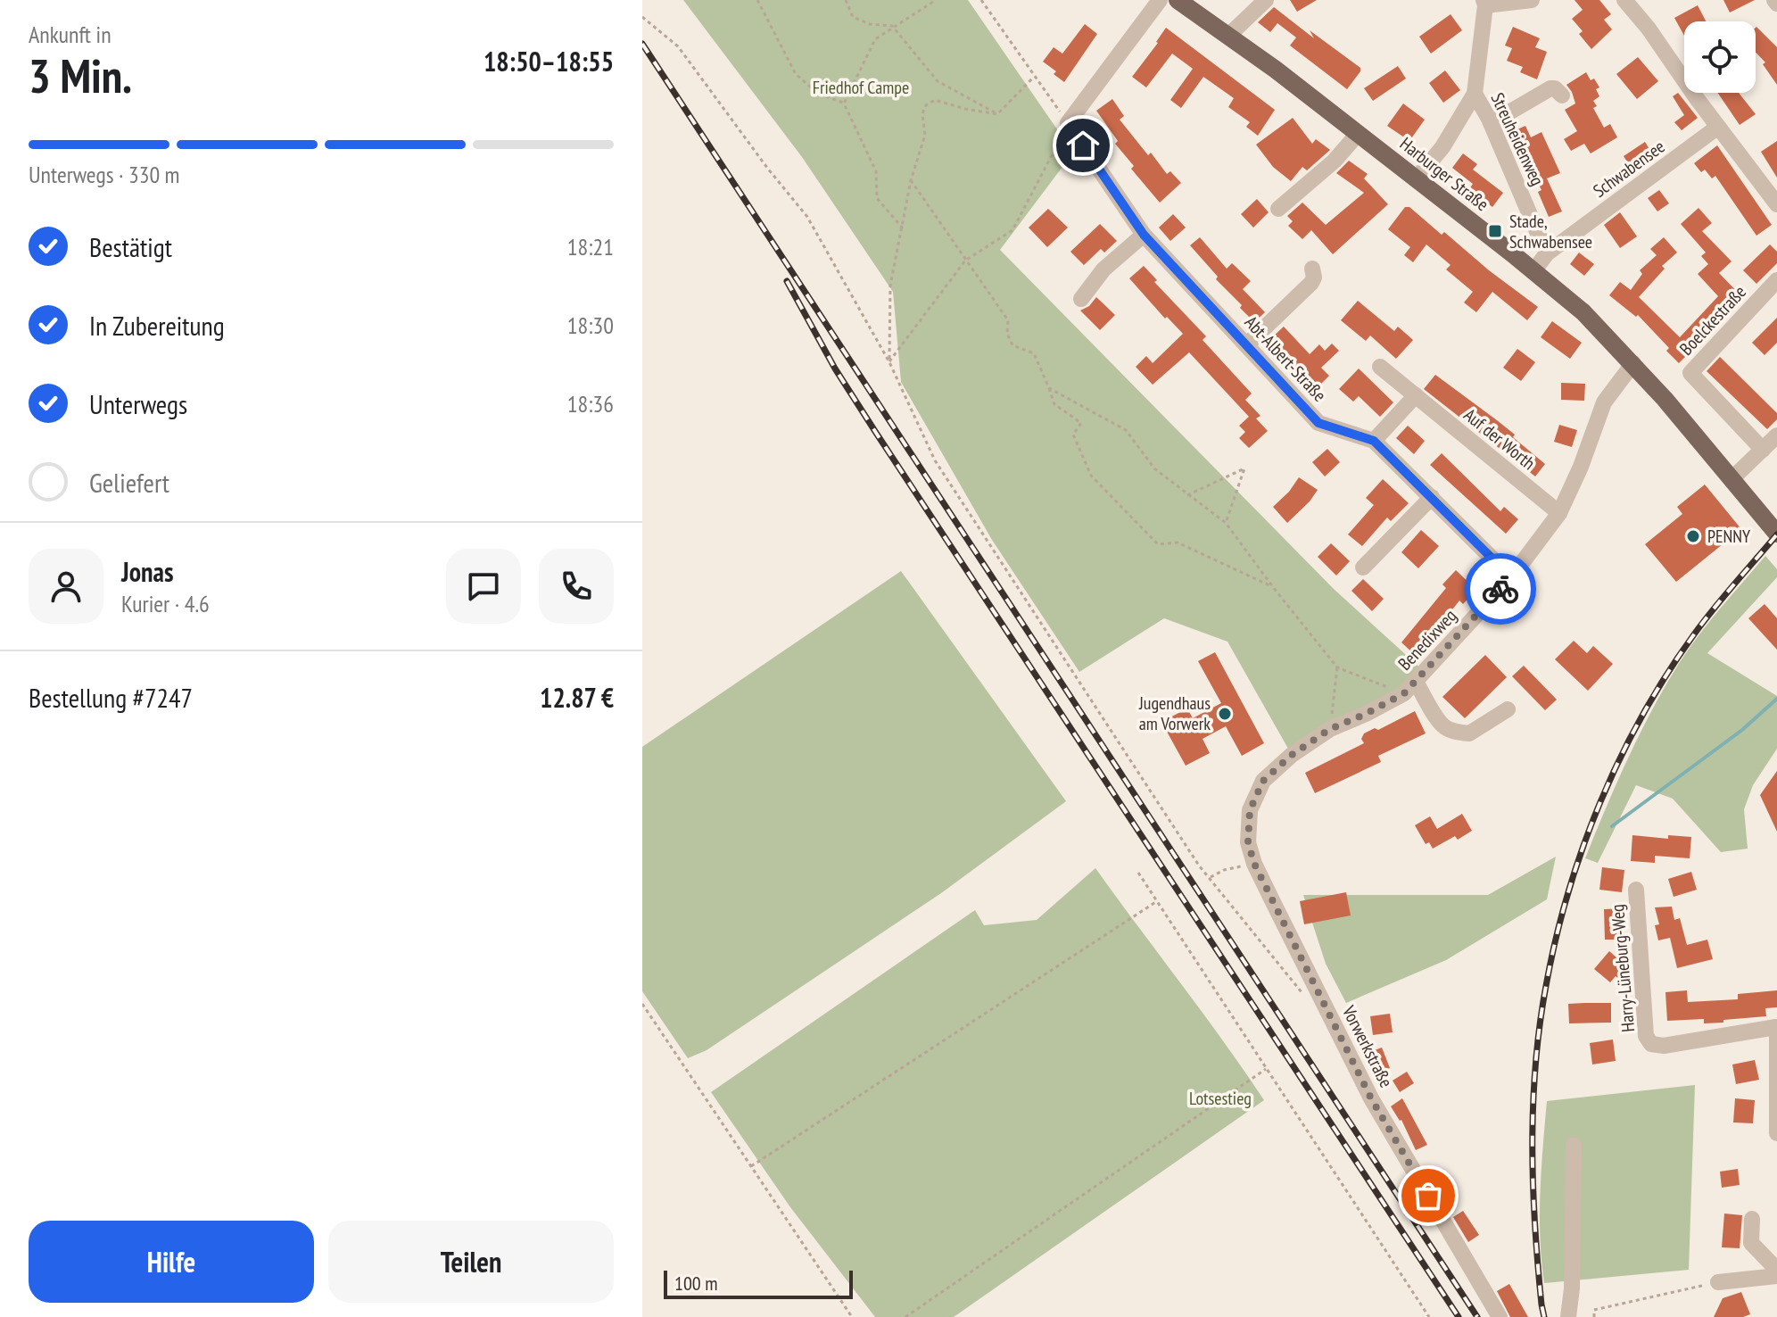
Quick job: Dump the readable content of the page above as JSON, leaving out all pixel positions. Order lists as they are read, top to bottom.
{
  "streets": {
    "main road": ["Harburger Straße"],
    "street": [
      "Streuheidenweg",
      "Schwabensee",
      "Boelckestraße",
      "Abt-Albert-Straße",
      "Auf der Worth",
      "Benedixweg",
      "Harry-Lüneburg-Weg",
      "Vorwerkstraße"
    ]
  },
  "crossings": [
    ["Streuheidenweg", "Harburger Straße"],
    ["Schwabensee", "Harburger Straße"],
    ["Harburger Straße", "Benedixweg"],
    ["Abt-Albert-Straße", "Benedixweg"],
    ["Auf der Worth", "Benedixweg"],
    ["Benedixweg", "Vorwerkstraße"]
  ],
  "parks": ["Friedhof Campe", "Lotsestieg"],
  "places": {
    "transit": ["Stade, Schwabensee"],
    "other": ["PENNY", "Jugendhaus am Vorwerk"]
  },
  "scale_bar": "100 m",
  "page": {
    "heading": ["3 Min.", "Ankunft in", "18:50–18:55"],
    "panel": [
      "Jonas",
      "Kurier · 4.6",
      "Bestellung #7247",
      "12.87 €"
    ],
    "bar": "Unterwegs · 330 m",
    "list": [
      ["Bestätigt", "18:21"],
      ["In Zubereitung", "18:30"],
      ["Unterwegs", "18:36"],
      "Geliefert"
    ],
    "buttons": ["Hilfe", "Teilen"],
    "scale": "100 m"
  }
}
